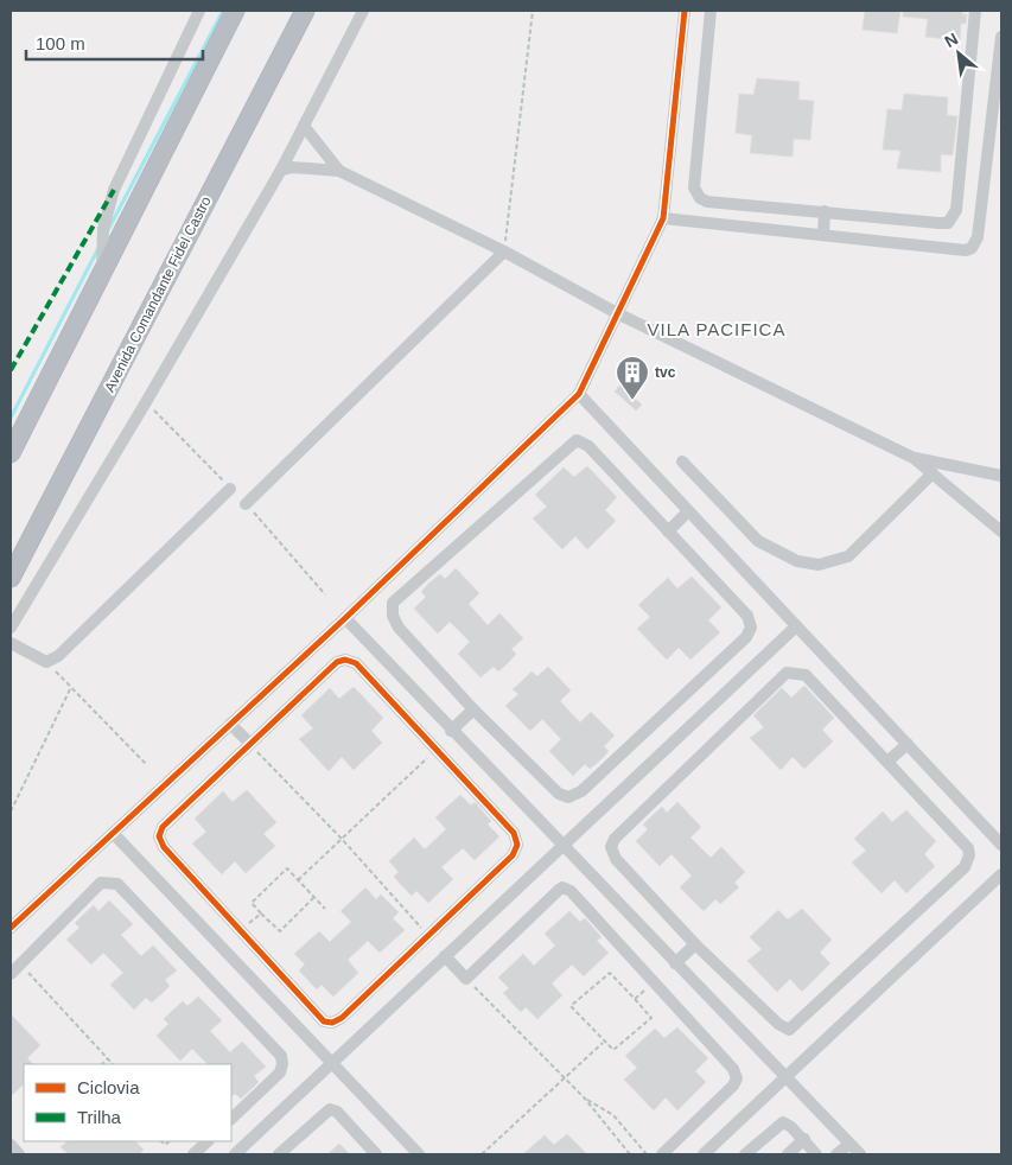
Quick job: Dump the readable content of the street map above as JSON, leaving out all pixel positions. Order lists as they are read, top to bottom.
{
  "streets": {
    "highway": ["Avenida Comandante Fidel Castro"]
  },
  "districts": ["VILA PACIFICA"],
  "places": {
    "building": ["tvc"]
  },
  "legend": ["Ciclovia", "Trilha"],
  "scale_bar": "100 m",
  "north": "top left"
}
